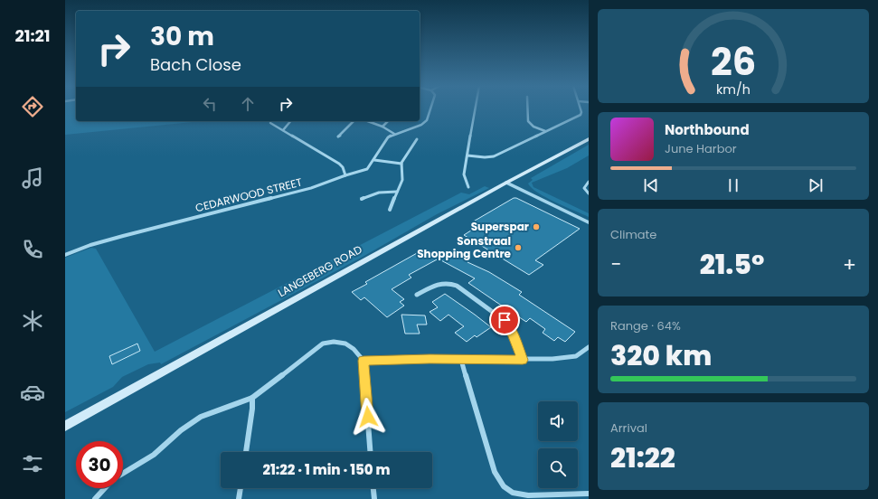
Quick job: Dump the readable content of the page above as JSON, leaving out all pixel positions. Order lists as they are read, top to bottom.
{
  "streets": {
    "main road": ["LANGEBERG ROAD"],
    "street": ["CEDARWOOD STREET"]
  },
  "places": ["Superspar", "Sonstraal Shopping Centre"],
  "page": {
    "tabs": "21:21",
    "turn": ["30 m", "Bach Close"],
    "song": ["Northbound", "June Harbor"],
    "tile": [
      "Climate",
      ["Range · 64%", "320 km"],
      ["Arrival", "21:22"]
    ],
    "heat": ["−", "21.5°", "+"],
    "limit": "30",
    "trip": "21:22 · 1 min · 150 m",
    "gauge": ["26", "km/h"]
  }
}
